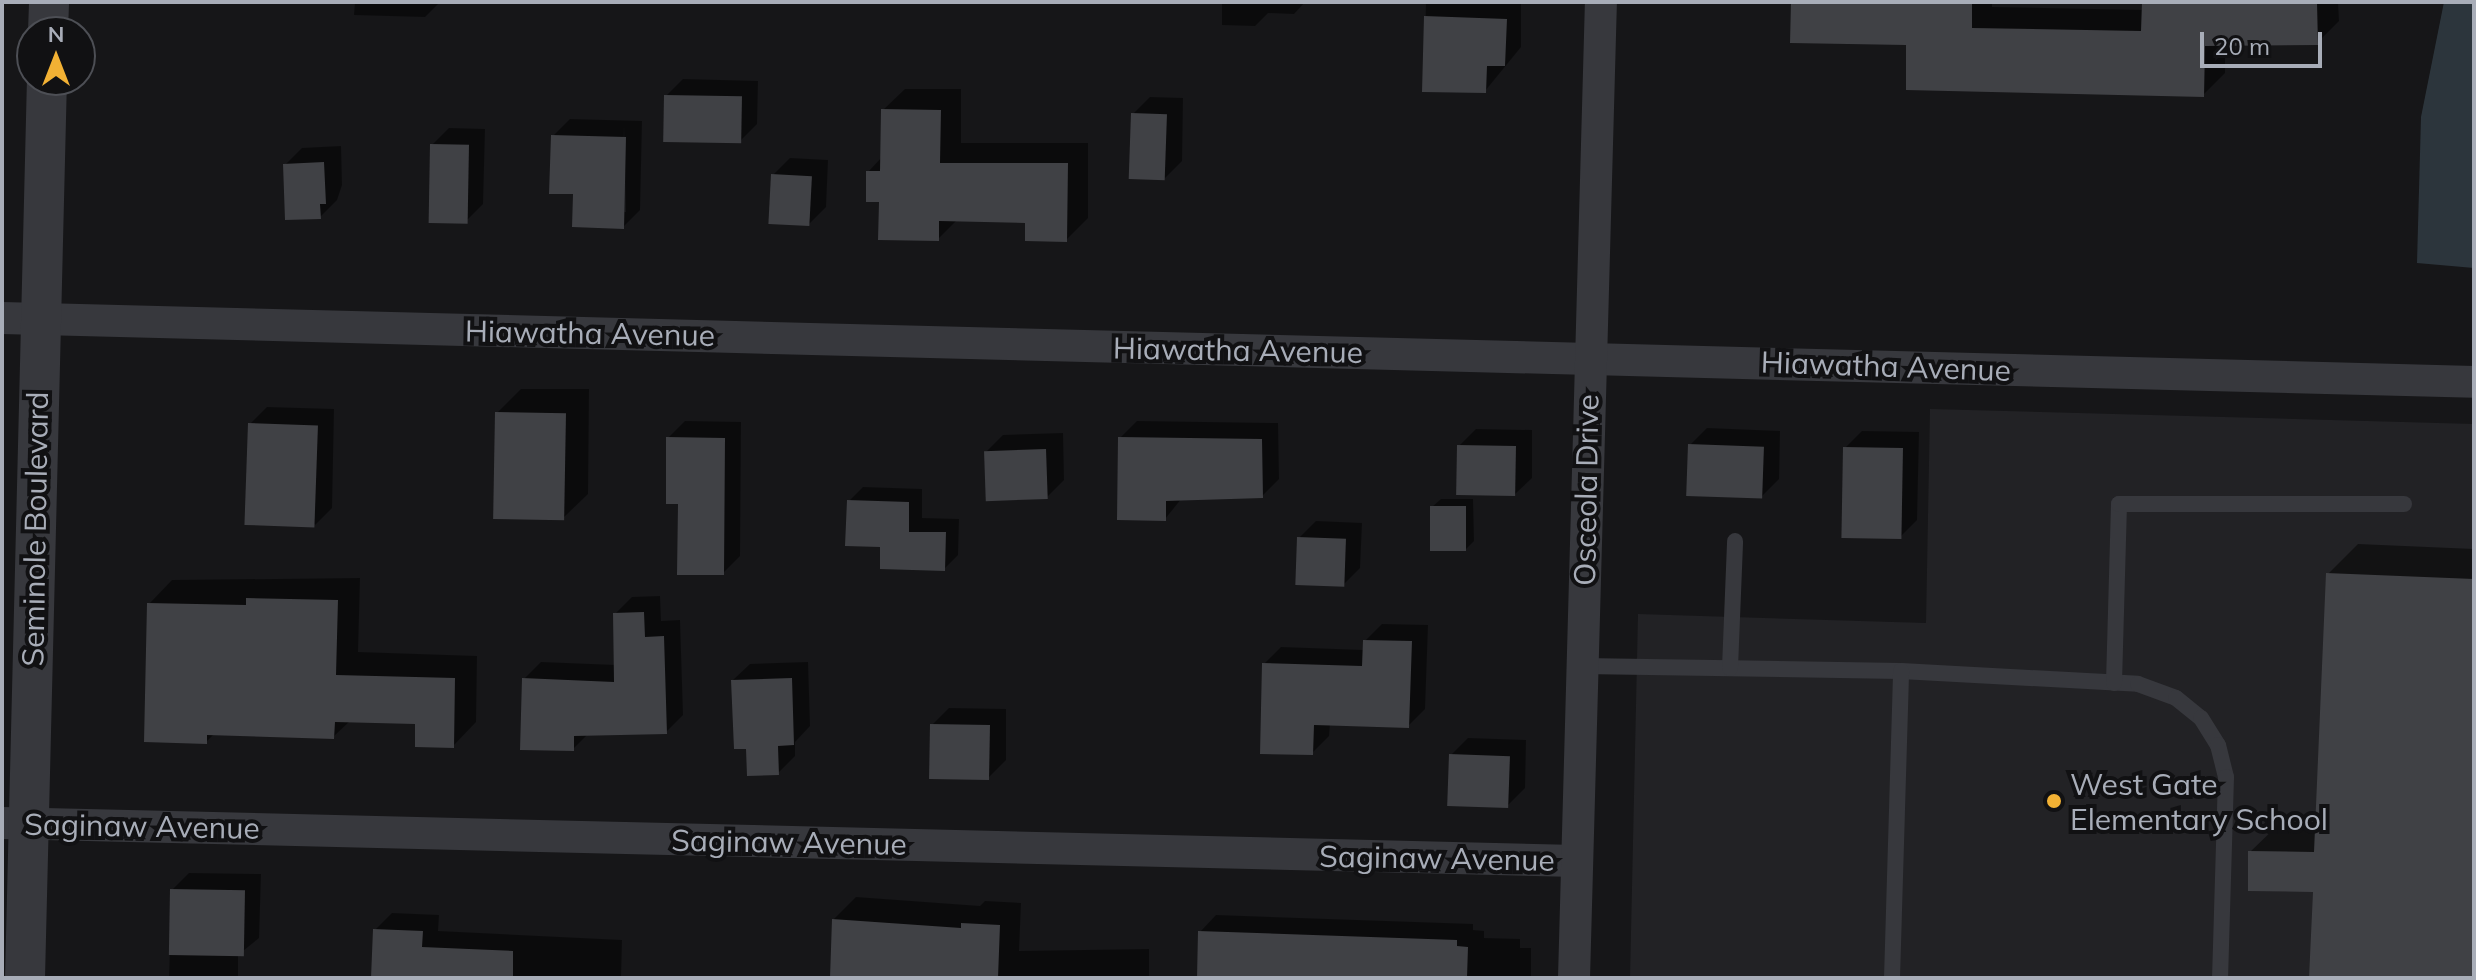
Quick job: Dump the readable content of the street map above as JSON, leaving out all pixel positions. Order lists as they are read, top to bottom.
{
  "streets": {
    "street": [
      "Hiawatha Avenue",
      "Osceola Drive",
      "Seminole Boulevard",
      "Saginaw Avenue"
    ]
  },
  "crossings": [
    ["Hiawatha Avenue", "Osceola Drive"],
    ["Hiawatha Avenue", "Seminole Boulevard"],
    ["Osceola Drive", "Saginaw Avenue"],
    ["Seminole Boulevard", "Saginaw Avenue"]
  ],
  "places": ["West Gate Elementary School"],
  "scale_bar": "20 m",
  "north": "top"
}
